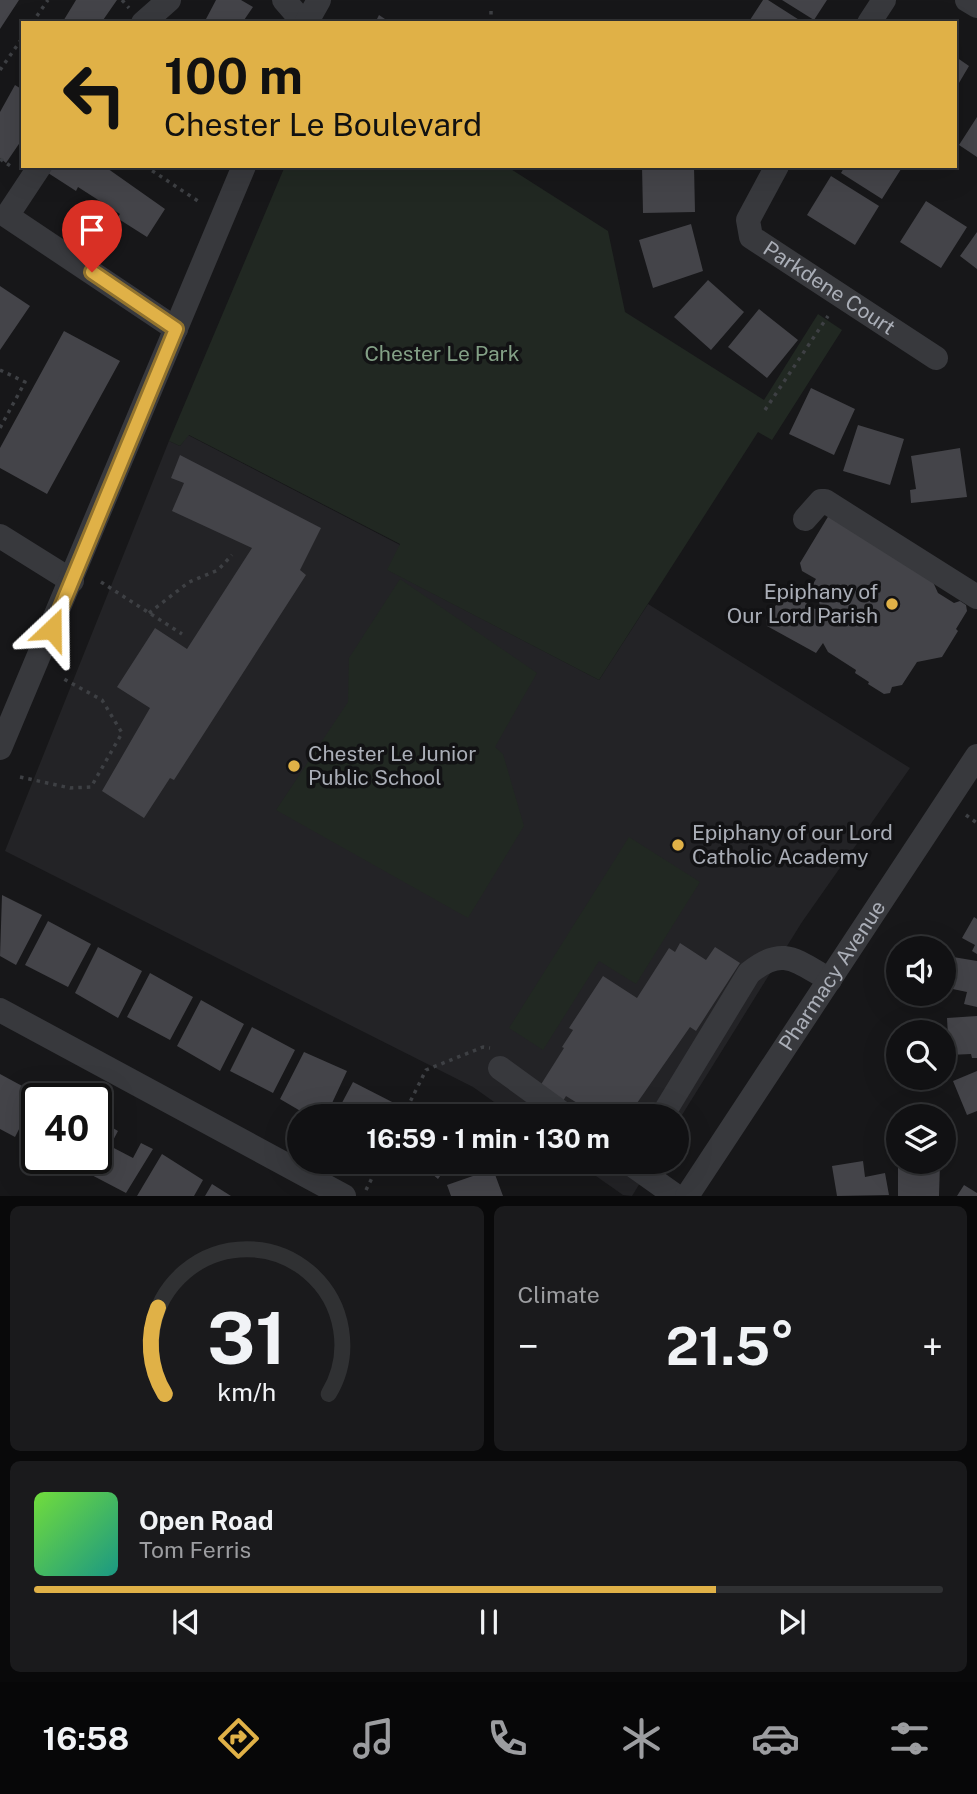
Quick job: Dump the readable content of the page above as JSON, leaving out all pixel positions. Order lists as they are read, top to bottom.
{
  "streets": {
    "street": ["Parkdene Court", "Pharmacy Avenue"]
  },
  "parks": ["Chester Le Park"],
  "places": ["Epiphany of Our Lord Parish", "Chester Le Junior Public School", "Epiphany of our Lord Catholic Academy"],
  "page": {
    "turn": ["100 m", "Chester Le Boulevard"],
    "limit": "40",
    "trip": "16:59 · 1 min · 130 m",
    "tile": "Climate",
    "heat": ["−", "21.5°", "+"],
    "song": ["Open Road", "Tom Ferris"],
    "tabs": "16:58",
    "gauge": ["31", "km/h"]
  }
}
